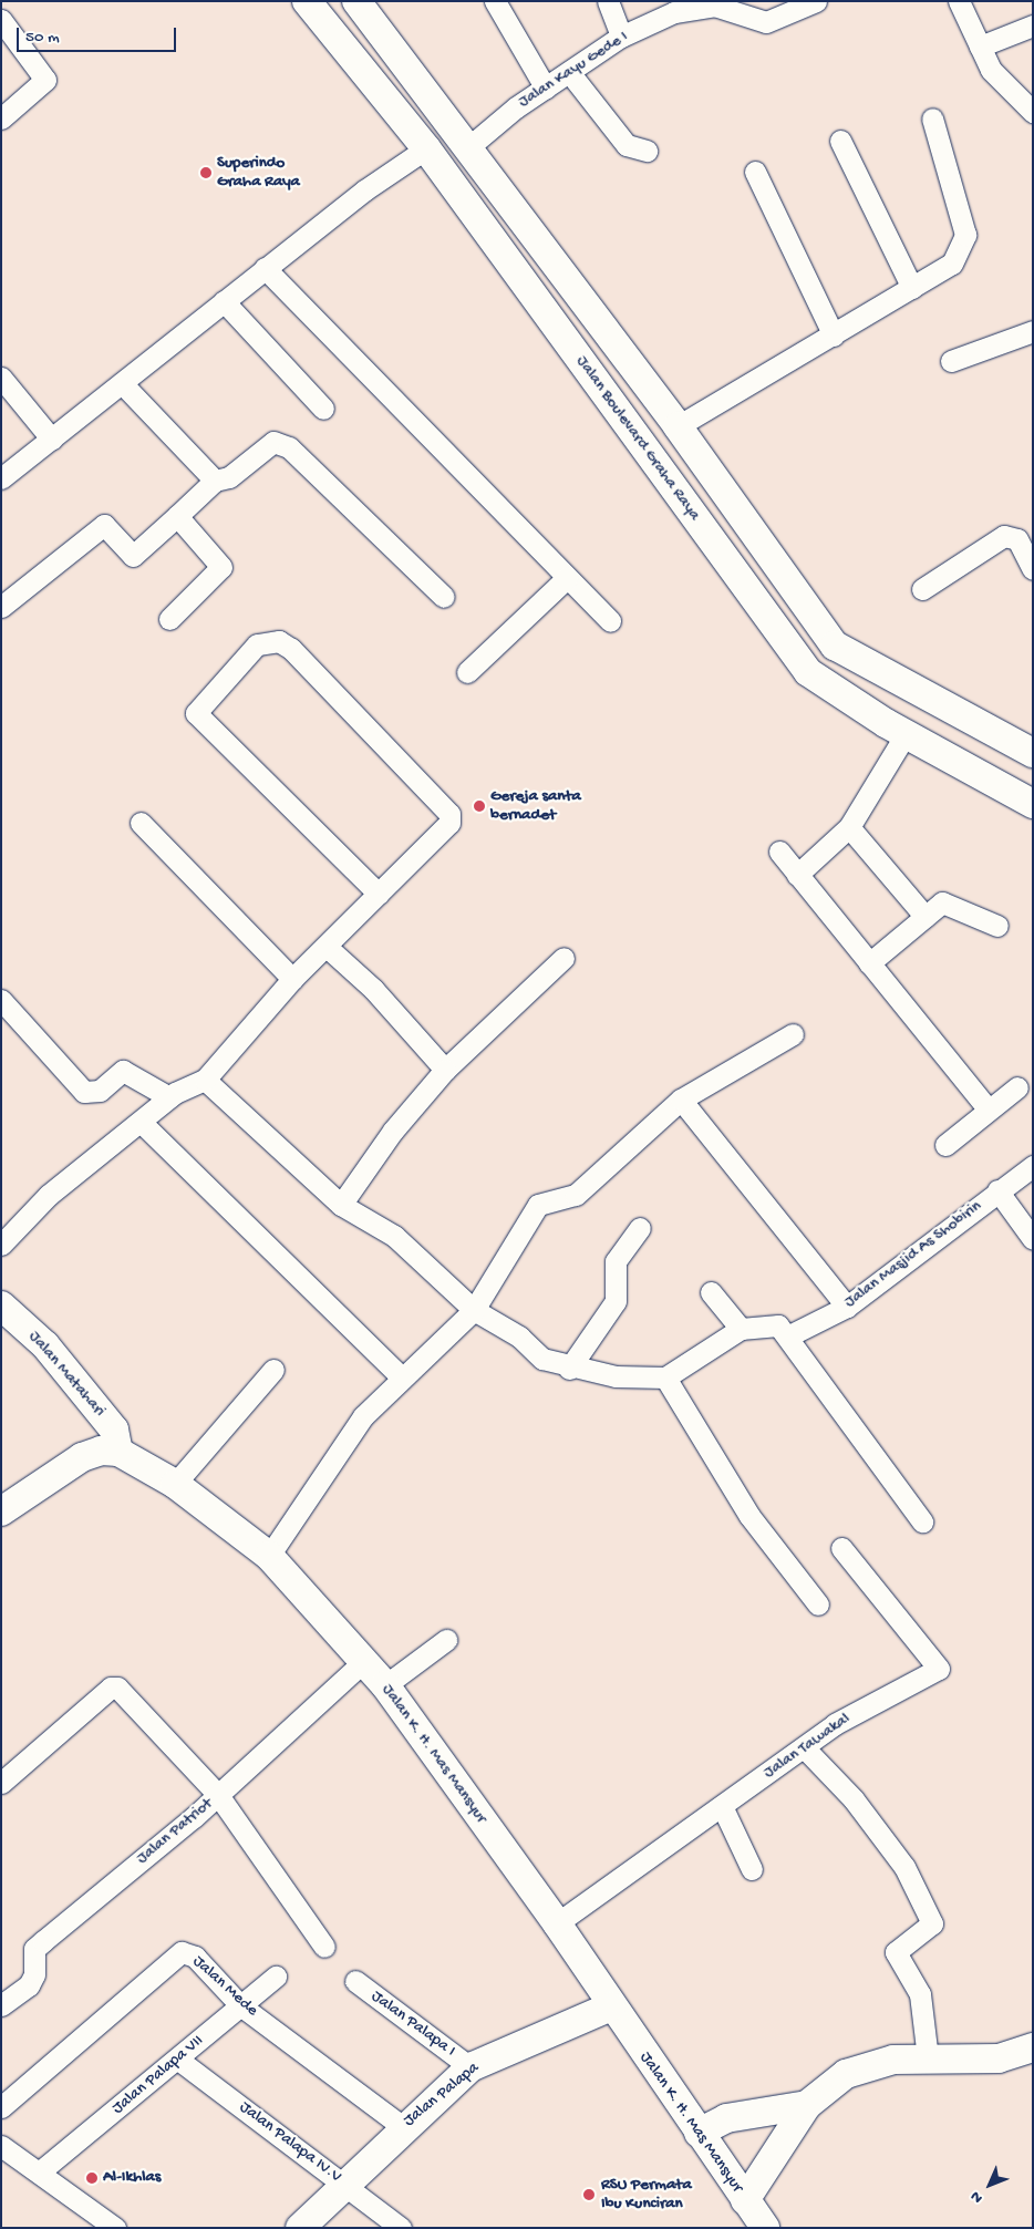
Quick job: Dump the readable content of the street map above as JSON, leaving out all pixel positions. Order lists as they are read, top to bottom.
{
  "streets": {
    "main road": [
      "Jalan Boulevard Graha Raya",
      "Jalan Matahari",
      "Jalan K. H. Mas Mansyur",
      "Jalan Palapa"
    ],
    "street": [
      "Jalan Kayu Gede I",
      "Jalan Masjid As Shobirin",
      "Jalan Tawakal",
      "Jalan Patriot",
      "Jalan Mede",
      "Jalan Palapa I",
      "Jalan Palapa VII",
      "Jalan Palapa IV.V"
    ]
  },
  "crossings": [
    ["Jalan Matahari", "Jalan K. H. Mas Mansyur"],
    ["Jalan Tawakal", "Jalan K. H. Mas Mansyur"],
    ["Jalan K. H. Mas Mansyur", "Jalan Patriot"],
    ["Jalan K. H. Mas Mansyur", "Jalan Palapa"],
    ["Jalan Mede", "Jalan Palapa VII"],
    ["Jalan Mede", "Jalan Palapa"],
    ["Jalan Palapa I", "Jalan Palapa"],
    ["Jalan Palapa VII", "Jalan Palapa IV.V"],
    ["Jalan Palapa", "Jalan Palapa IV.V"]
  ],
  "places": [
    "Superindo Graha Raya",
    "Gereja santa bernadet",
    "Al-Ikhlas",
    "RSU Permata Ibu Kunciran"
  ],
  "scale_bar": "50 m",
  "north": "bottom left"
}
